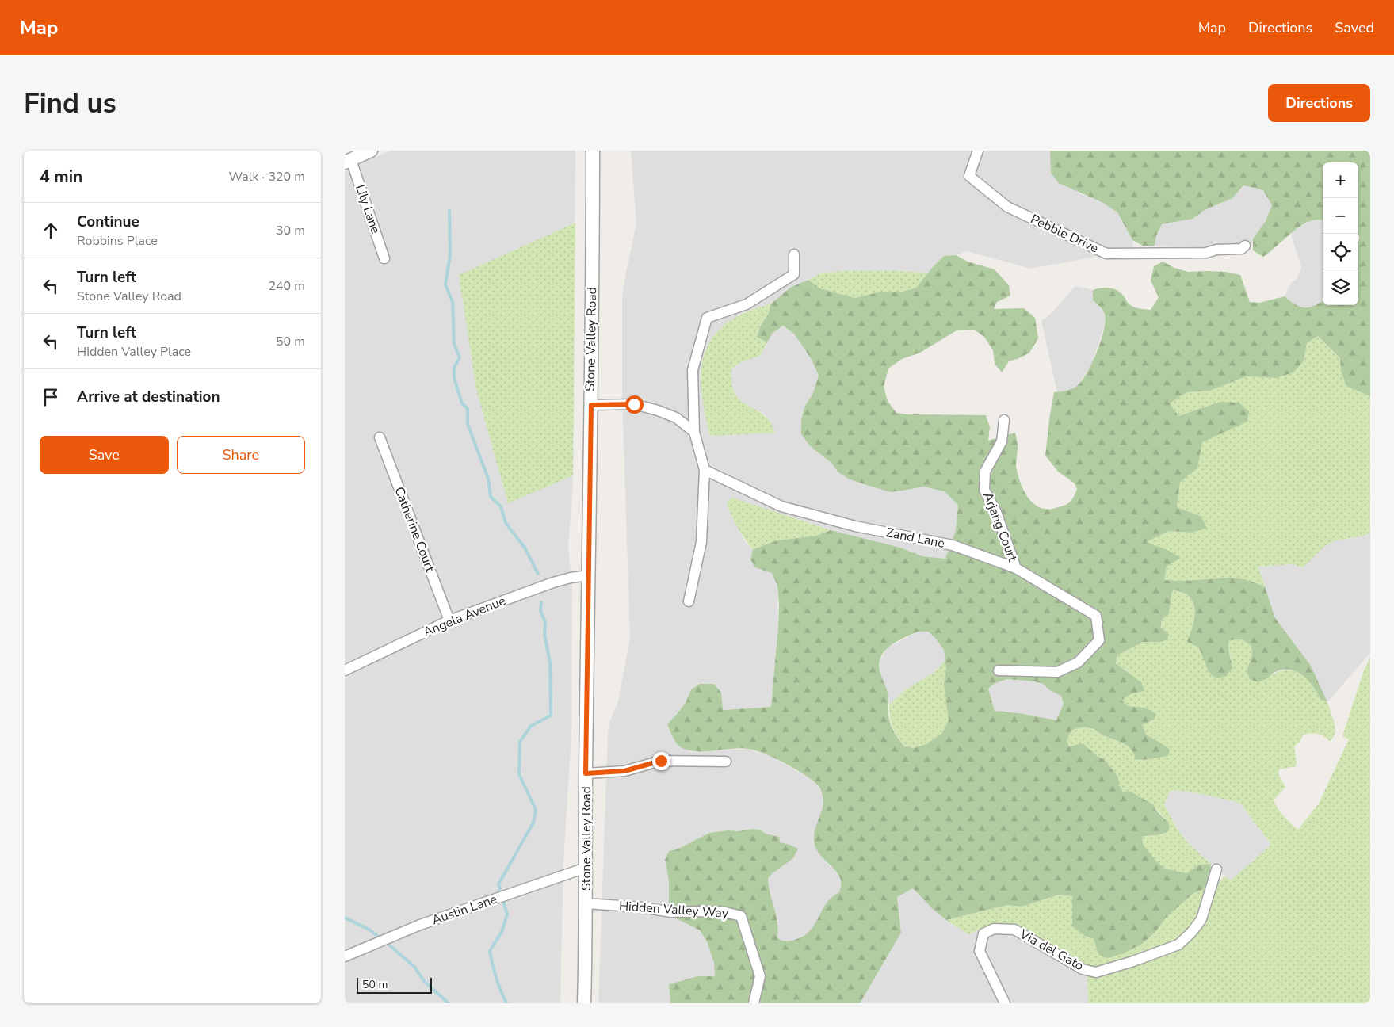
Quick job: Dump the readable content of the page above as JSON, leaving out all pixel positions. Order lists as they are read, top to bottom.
{
  "streets": {
    "street": [
      "Lily Lane",
      "Pebble Drive",
      "Stone Valley Road",
      "Arjang Court",
      "Catherine Court",
      "Zand Lane",
      "Angela Avenue",
      "Austin Lane",
      "Hidden Valley Way",
      "Via del Gato"
    ]
  },
  "crossings": [
    ["Stone Valley Road", "Angela Avenue"],
    ["Stone Valley Road", "Austin Lane"],
    ["Stone Valley Road", "Hidden Valley Way"],
    ["Arjang Court", "Zand Lane"],
    ["Catherine Court", "Angela Avenue"]
  ],
  "scale_bar": "50 m",
  "page": {
    "header": "Map",
    "nav": ["Map", "Directions", "Saved"],
    "buttons": [
      "Directions",
      ["Save", "Share"]
    ],
    "title": "Find us",
    "heading": ["4 min", "Walk · 320 m"],
    "map_buttons": ["+", "−"],
    "list": [
      ["Continue", "Robbins Place", "30 m"],
      ["Turn left", "Stone Valley Road", "240 m"],
      ["Turn left", "Hidden Valley Place", "50 m"],
      "Arrive at destination"
    ],
    "scale": "50 m"
  }
}
